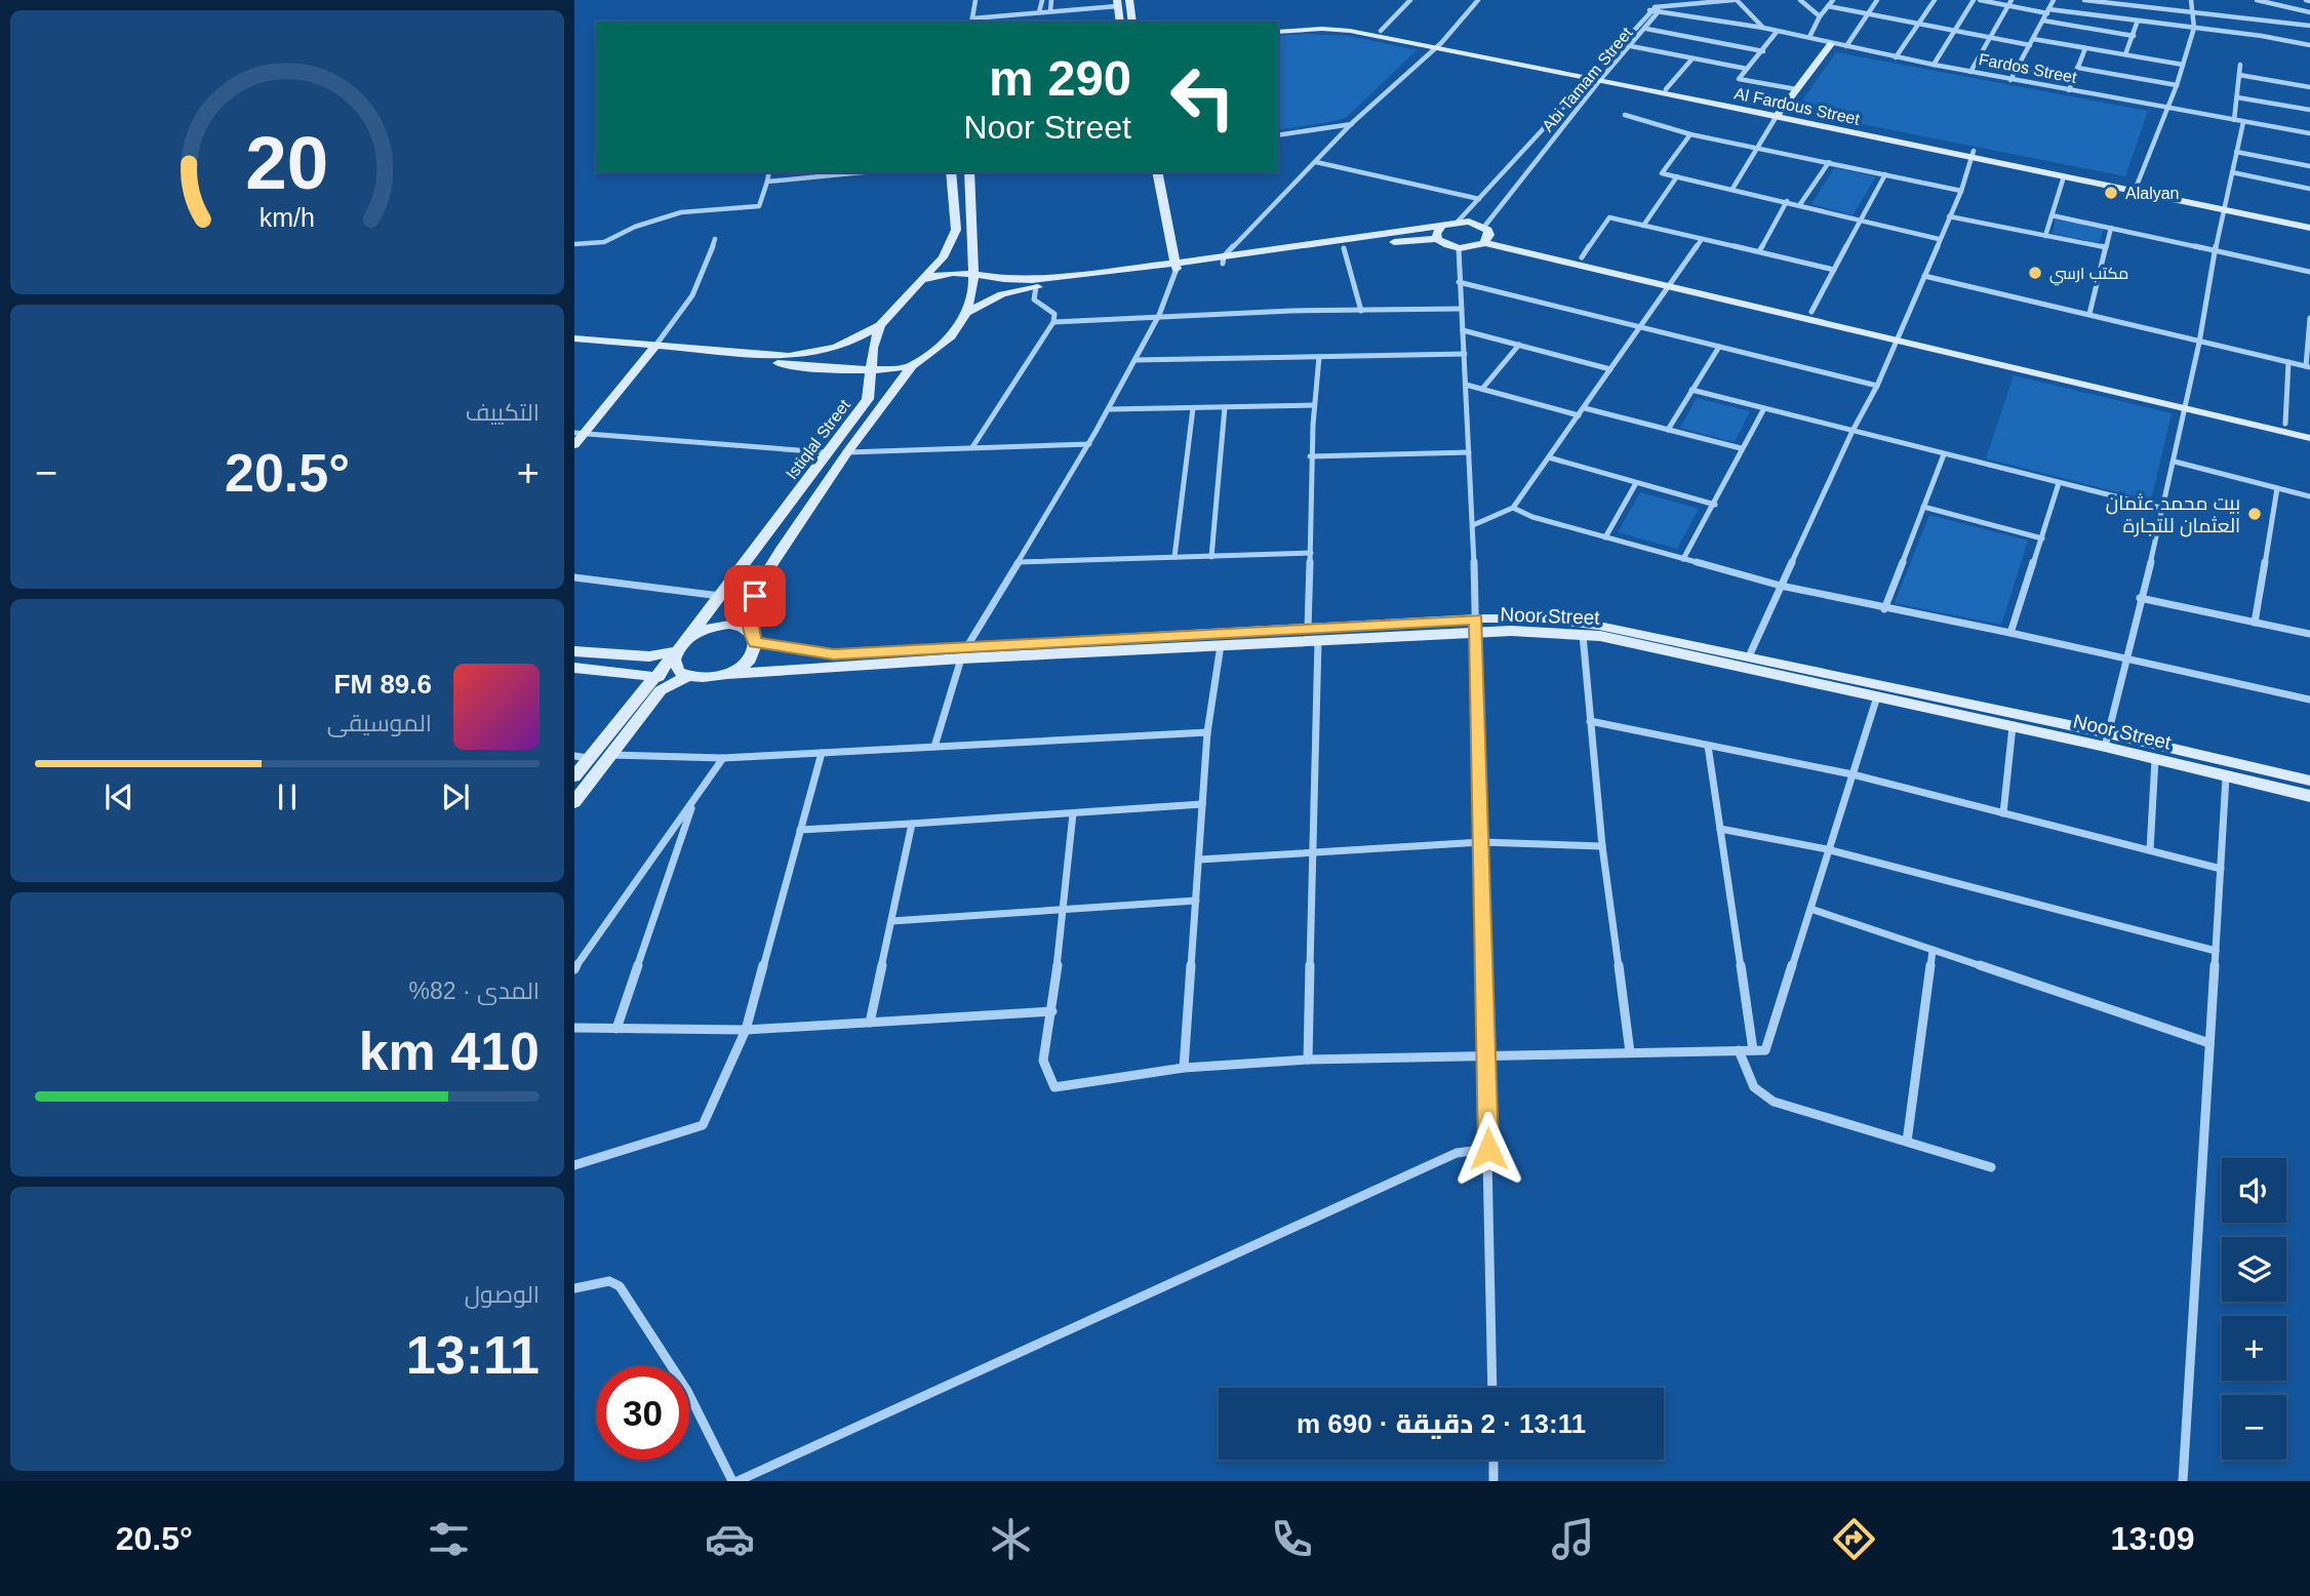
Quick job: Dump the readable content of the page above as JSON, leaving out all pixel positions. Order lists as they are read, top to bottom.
{
  "streets": {
    "main road": ["Al Fardous Street", "Istiqlal Street", "Noor Street"],
    "street": ["Fardos Street", "Abi Tamam Street"]
  },
  "crossings": [
    ["Fardos Street", "Abi Tamam Street"],
    ["Abi Tamam Street", "Al Fardous Street"],
    ["Istiqlal Street", "Noor Street"]
  ],
  "places": ["Alalyan", "مكتب ارسي", "بيت محمد عثمان العثمان للتجارة"],
  "page": {
    "turn": ["290 m", "Noor Street"],
    "tile": [
      "التكييف",
      ["المدى · 82%", "410 km"],
      ["الوصول", "13:11"]
    ],
    "heat": ["−", "20.5°", "+"],
    "song": ["89.6 FM", "الموسيقى"],
    "map_buttons": ["+", "−"],
    "limit": "30",
    "trip": "13:11 · 2 دقيقة · 690 m",
    "tabs": ["13:09", "20.5°"],
    "gauge": ["20", "km/h"]
  }
}
